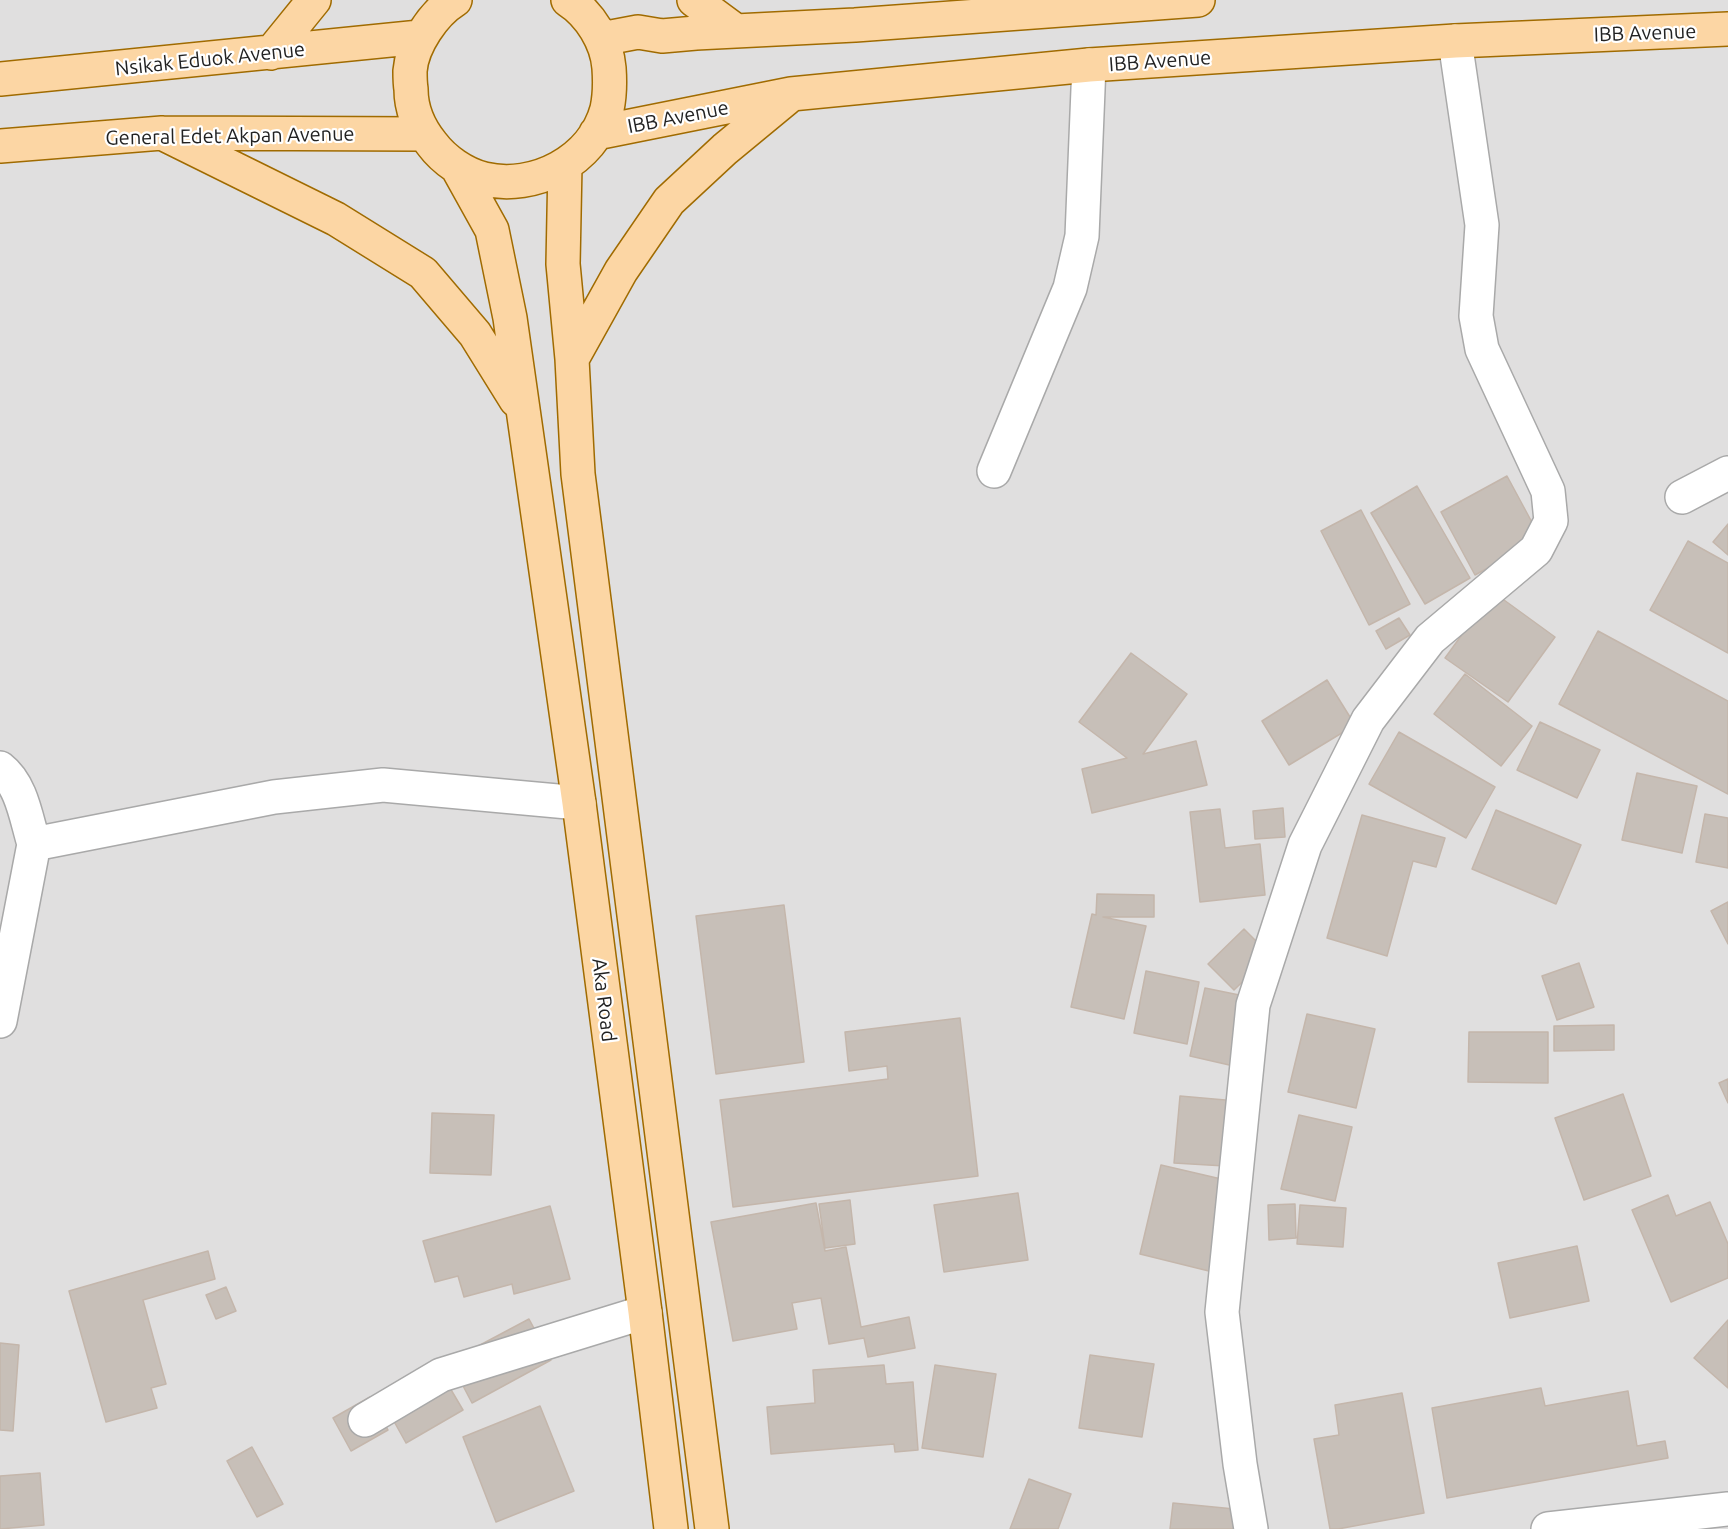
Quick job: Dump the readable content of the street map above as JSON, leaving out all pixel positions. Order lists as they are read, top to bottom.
{
  "streets": {
    "main road": [
      "IBB Avenue",
      "Nsikak Eduok Avenue",
      "General Edet Akpan Avenue",
      "Aka Road"
    ]
  }
}
